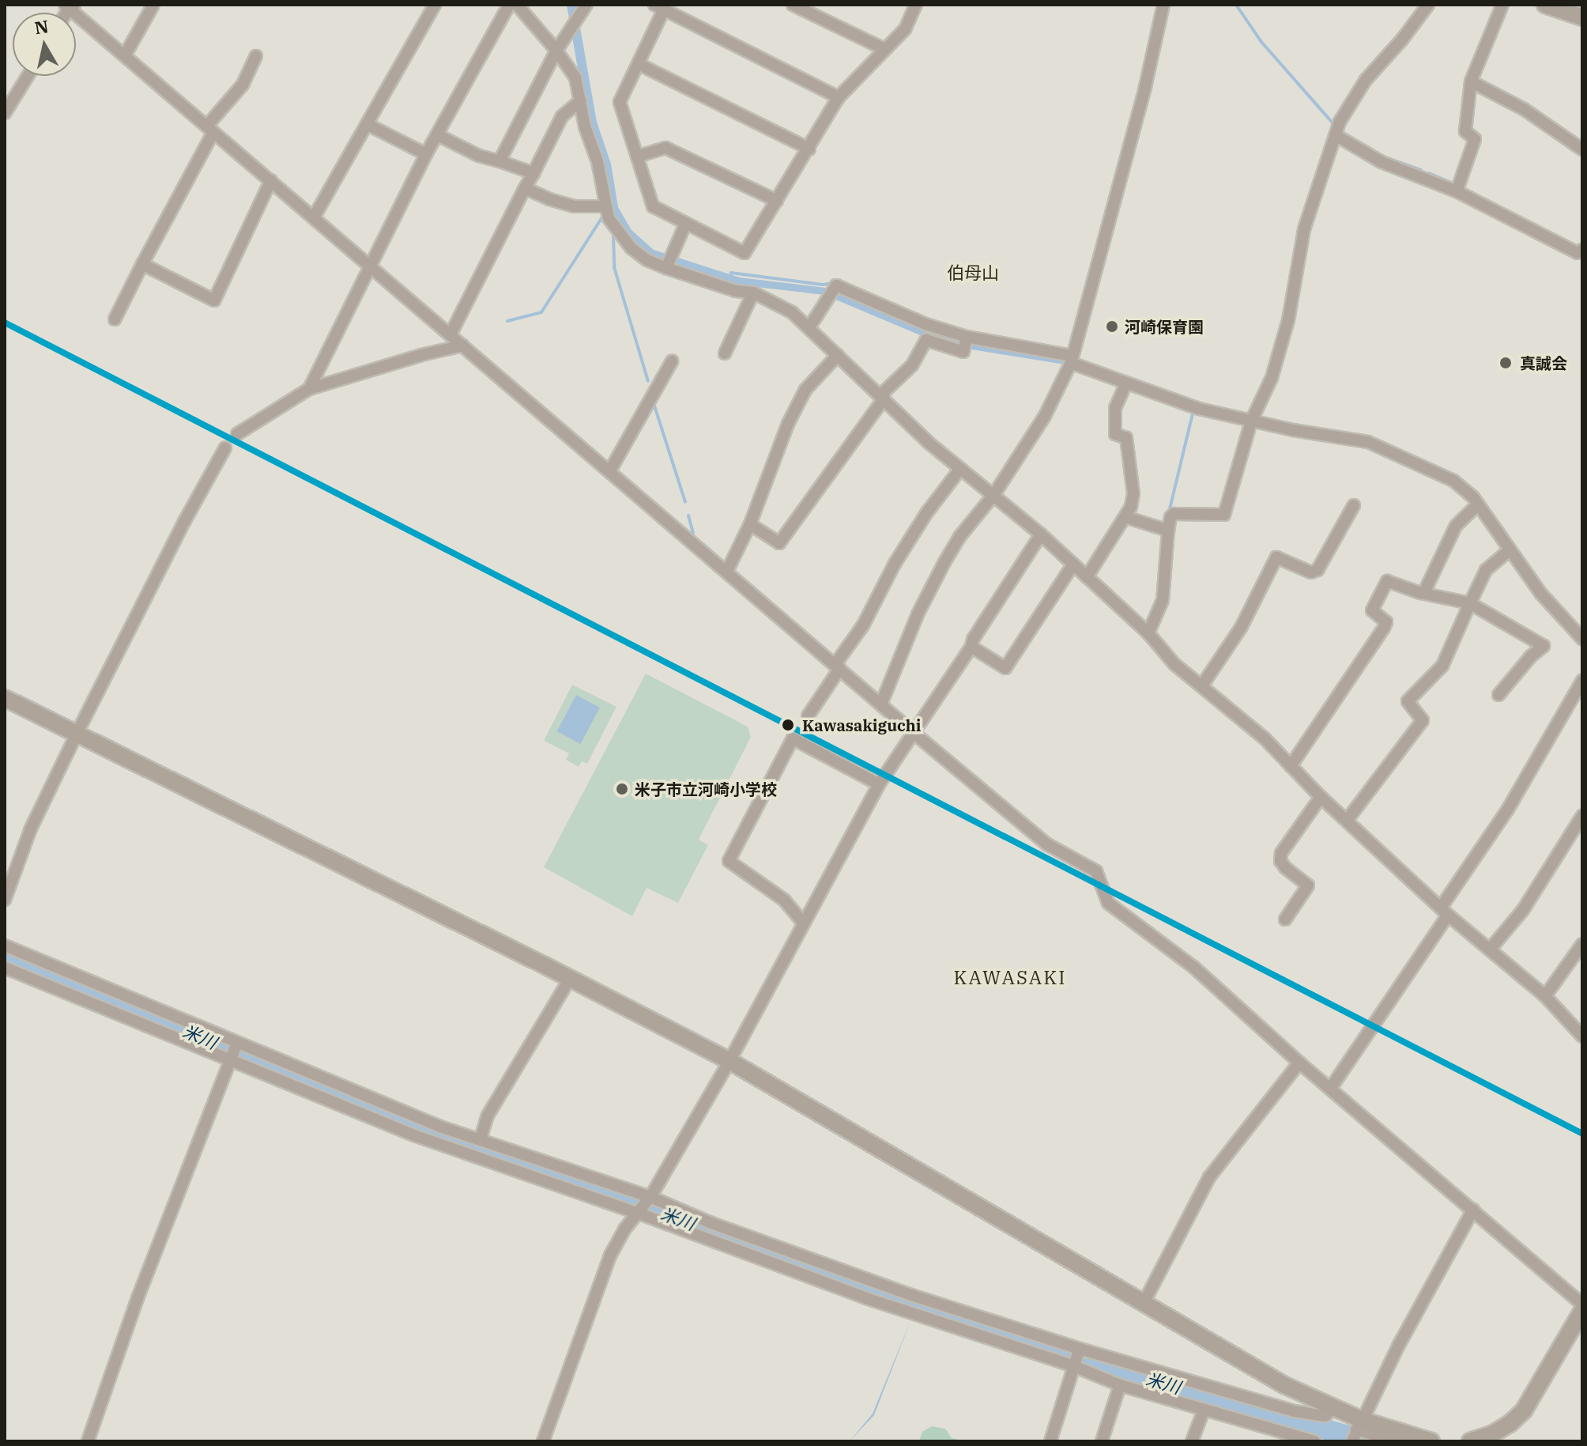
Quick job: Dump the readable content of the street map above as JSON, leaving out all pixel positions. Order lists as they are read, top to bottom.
{
  "districts": ["伯母山", "KAWASAKI"],
  "water": ["米川"],
  "places": [
    "河崎保育園",
    "真誠会",
    "Kawasakiguchi",
    "米子市立河崎小学校"
  ],
  "north": "top"
}
